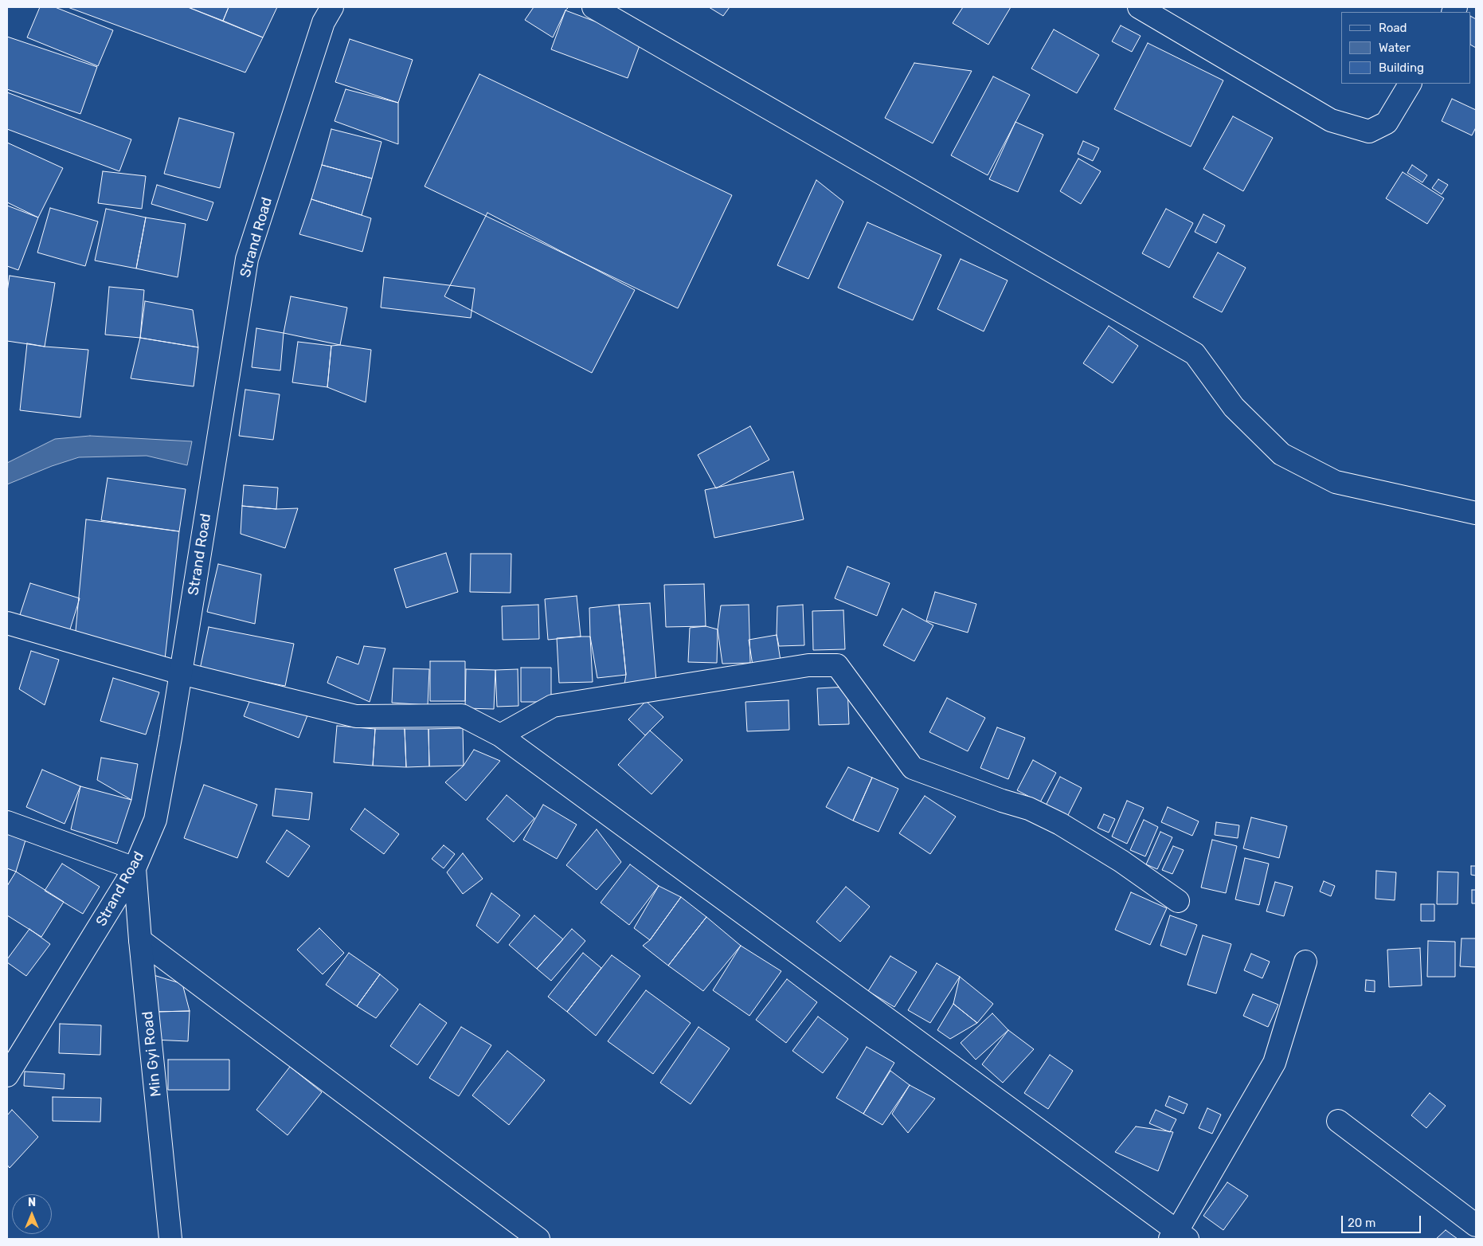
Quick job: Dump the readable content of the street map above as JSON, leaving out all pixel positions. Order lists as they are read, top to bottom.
{
  "streets": {
    "street": ["Strand Road", "Min Gyi Road"]
  },
  "crossings": [
    ["Strand Road", "Min Gyi Road"]
  ],
  "legend": ["Road", "Water", "Building"],
  "scale_bar": "20 m",
  "north": "top"
}
